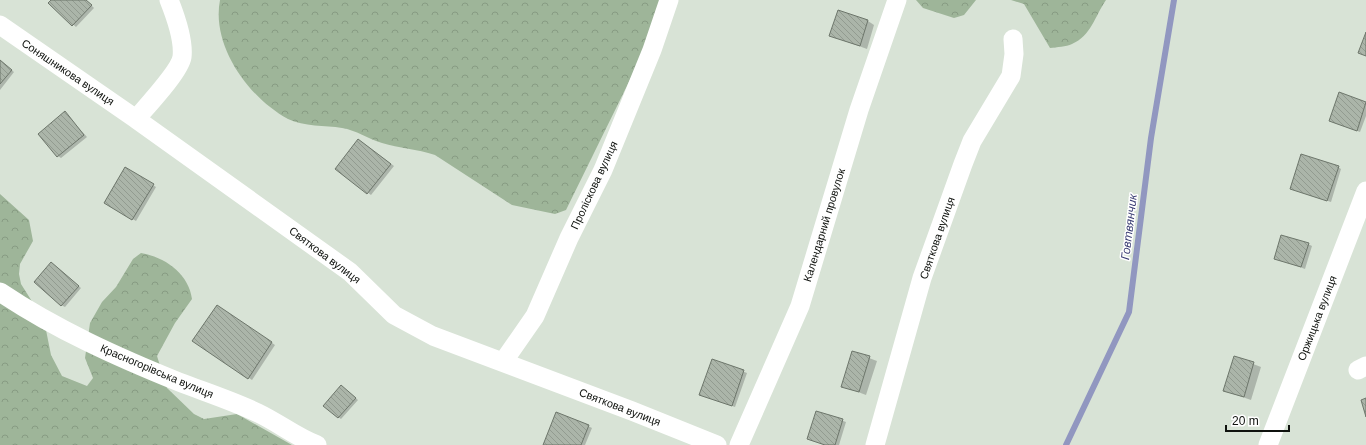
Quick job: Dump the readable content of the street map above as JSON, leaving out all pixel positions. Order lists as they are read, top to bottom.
{
  "streets": {
    "street": [
      "Соняшникова вулиця",
      "Проліскова вулиця",
      "Календарний провулок",
      "Святкова вулиця",
      "Оржицька вулиця",
      "Красногорівська вулиця"
    ]
  },
  "crossings": [
    ["Соняшникова вулиця", "Святкова вулиця"],
    ["Проліскова вулиця", "Святкова вулиця"]
  ],
  "water": ["Говтвянчик"],
  "scale_bar": "20 m"
}
